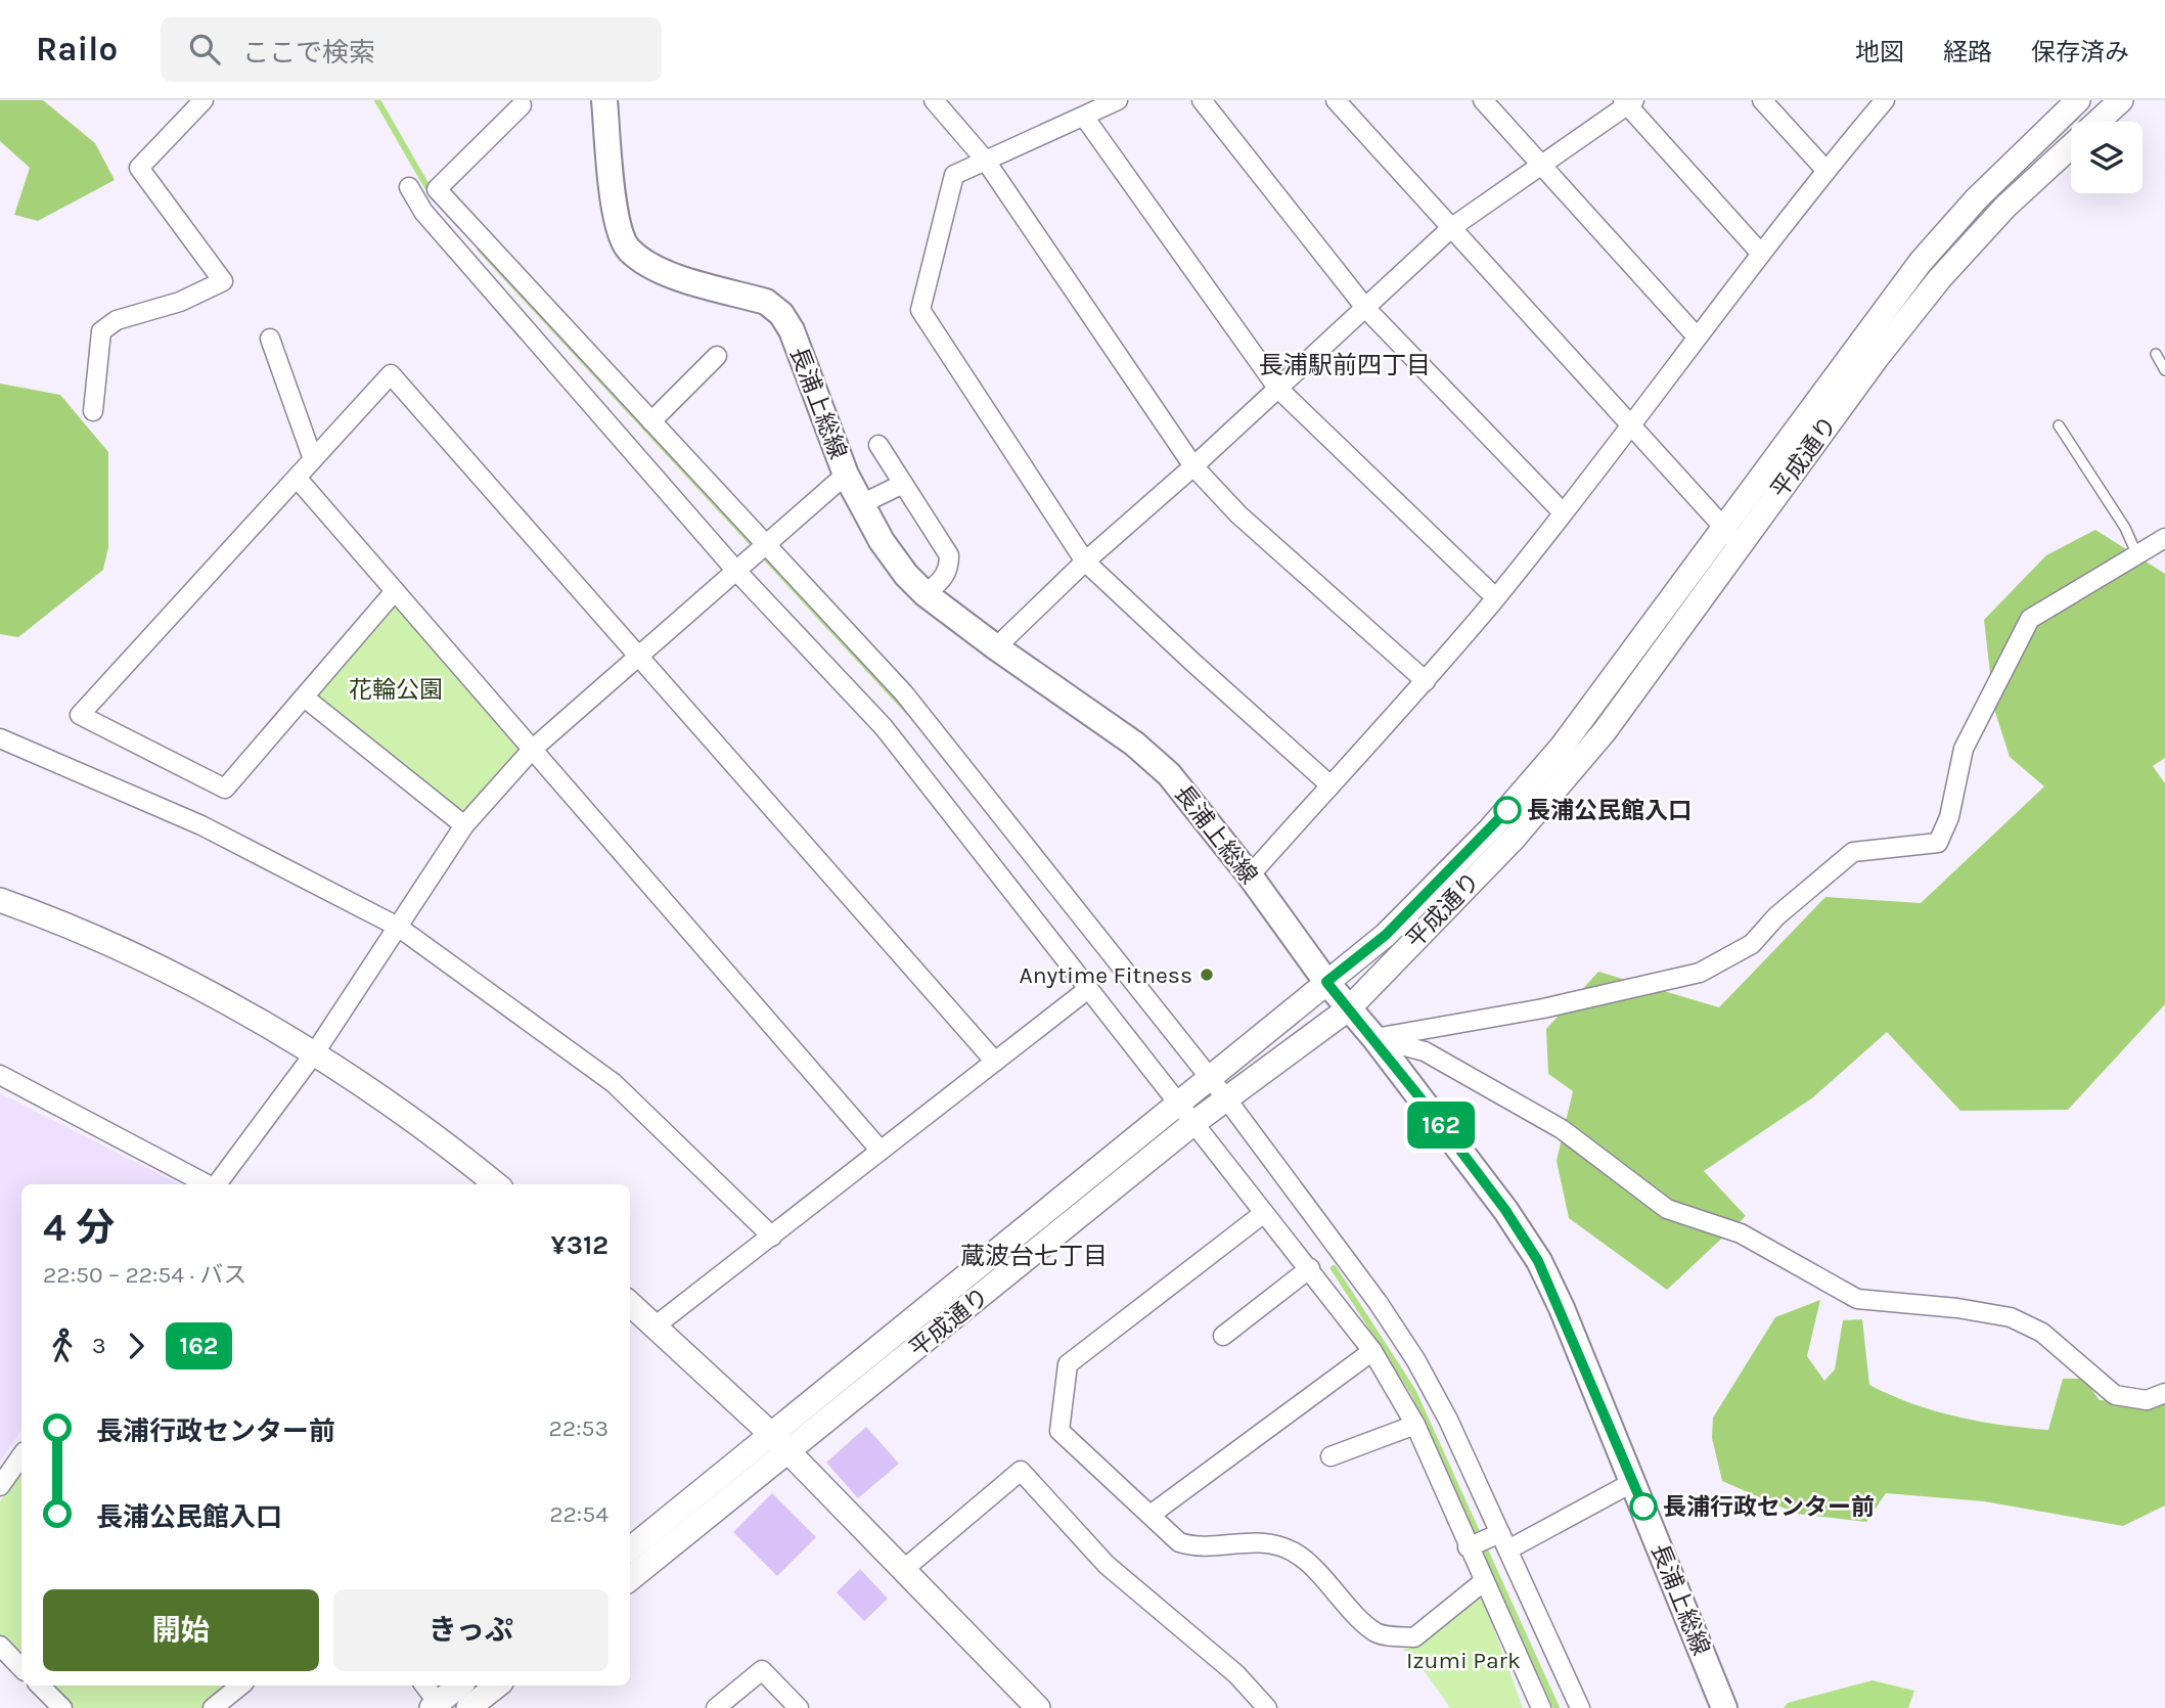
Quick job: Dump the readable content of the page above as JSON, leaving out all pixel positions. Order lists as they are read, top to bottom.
{
  "streets": {
    "main road": ["長浦上総線"],
    "street": ["平成通り"]
  },
  "crossings": [
    ["長浦上総線", "平成通り"]
  ],
  "districts": ["長浦駅前四丁目", "蔵波台七丁目"],
  "parks": ["花輪公園", "Izumi Park"],
  "places": ["長浦公民館入口", "Anytime Fitness", "長浦行政センター前"],
  "lines": ["bus line 162"],
  "page": {
    "header": "Railo",
    "search": "ここで検索",
    "nav": ["地図", "経路", "保存済み"],
    "on_map": "162",
    "heading": ["4 分", "22:50 – 22:54 · バス", "¥312"],
    "legs": ["3", "162"],
    "list": [
      {
        "name": "長浦行政センター前",
        "value": "22:53"
      },
      {
        "name": "長浦公民館入口",
        "value": "22:54"
      }
    ],
    "buttons": ["開始", "きっぷ"]
  }
}
